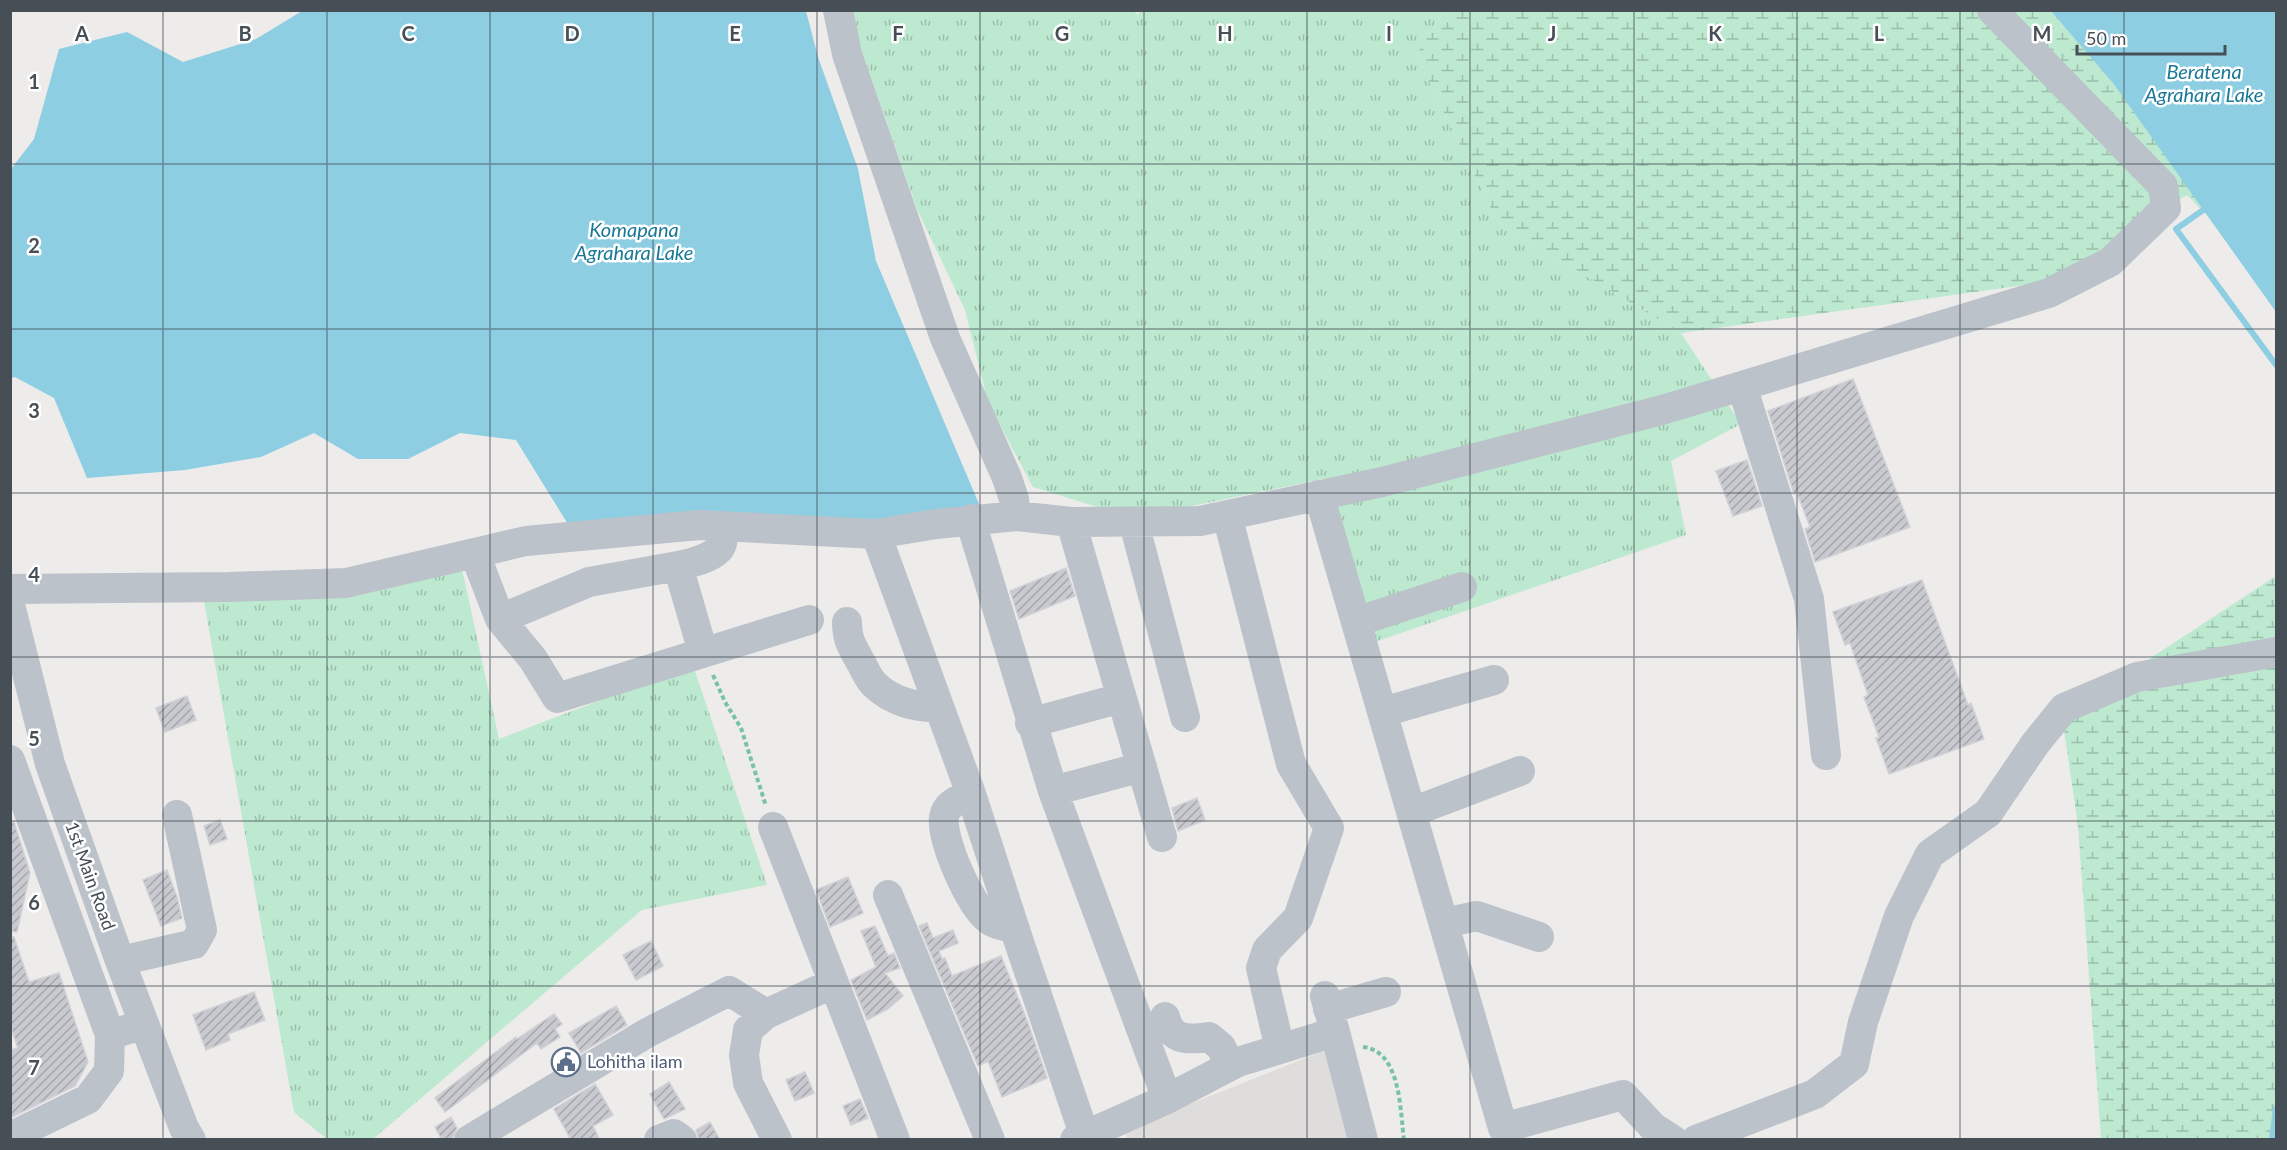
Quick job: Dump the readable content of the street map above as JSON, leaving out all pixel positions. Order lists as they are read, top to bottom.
{
  "streets": {
    "street": ["1st Main Road"]
  },
  "water": ["Beratena Agrahara Lake", "Komapana Agrahara Lake"],
  "places": {
    "public building": ["Lohitha ilam"]
  },
  "scale_bar": "50 m",
  "grid": {
    "columns": [
      "A",
      "B",
      "C",
      "D",
      "E",
      "F",
      "G",
      "H",
      "I",
      "J",
      "K",
      "L",
      "M"
    ],
    "rows": [
      "1",
      "2",
      "3",
      "4",
      "5",
      "6",
      "7"
    ]
  }
}
